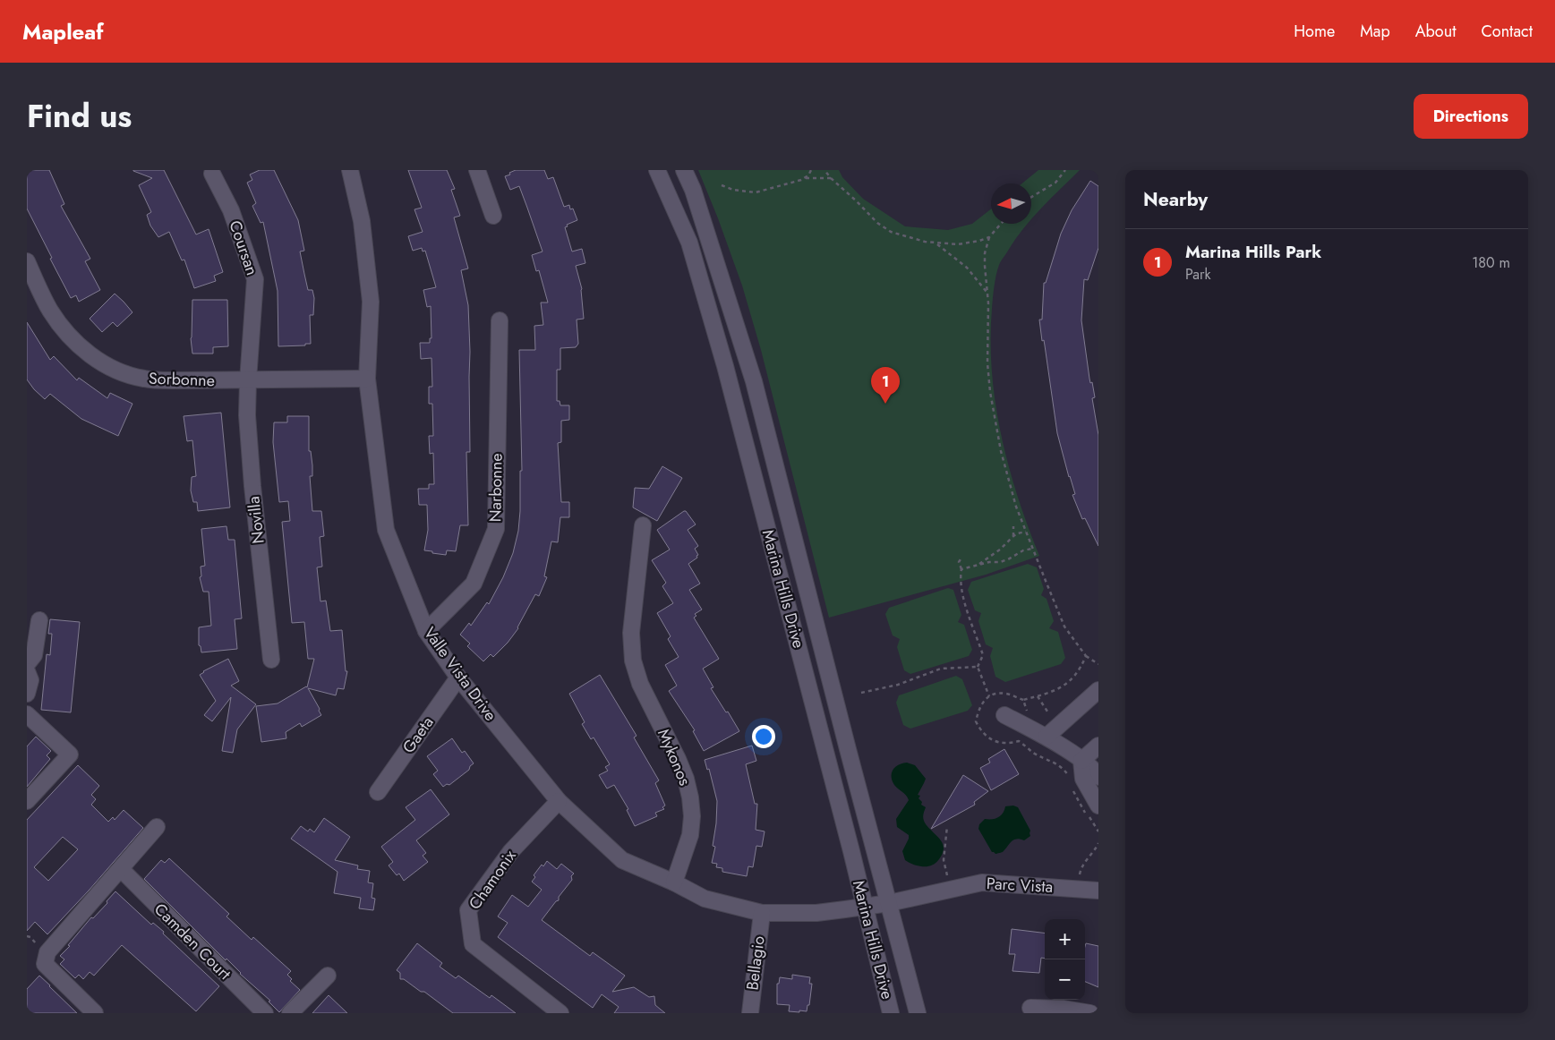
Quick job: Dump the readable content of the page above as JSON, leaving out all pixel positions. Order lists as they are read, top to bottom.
{
  "streets": {
    "street": [
      "Coursan",
      "Sorbonne",
      "Narbonne",
      "Novilla",
      "Marina Hills Drive",
      "Valle Vista Drive",
      "Gaeta",
      "Mykonos",
      "Chamonix",
      "Parc Vista",
      "Camden Court",
      "Bellagio"
    ]
  },
  "crossings": [
    ["Coursan", "Sorbonne"],
    ["Coursan", "Novilla"],
    ["Sorbonne", "Novilla"],
    ["Sorbonne", "Valle Vista Drive"],
    ["Narbonne", "Valle Vista Drive"],
    ["Marina Hills Drive", "Valle Vista Drive"],
    ["Marina Hills Drive", "Parc Vista"],
    ["Valle Vista Drive", "Gaeta"],
    ["Valle Vista Drive", "Mykonos"],
    ["Valle Vista Drive", "Chamonix"],
    ["Valle Vista Drive", "Parc Vista"],
    ["Valle Vista Drive", "Bellagio"]
  ],
  "north": "left",
  "page": {
    "header": "Mapleaf",
    "nav": [
      "Home",
      "Map",
      "About",
      "Contact"
    ],
    "title": "Find us",
    "buttons": "Directions",
    "heading": "Nearby",
    "list": [
      {
        "mark": "1",
        "name": "Marina Hills Park",
        "note": "Park",
        "value": "180 m"
      }
    ],
    "pins": "1",
    "map_buttons": ["+", "−"]
  }
}
